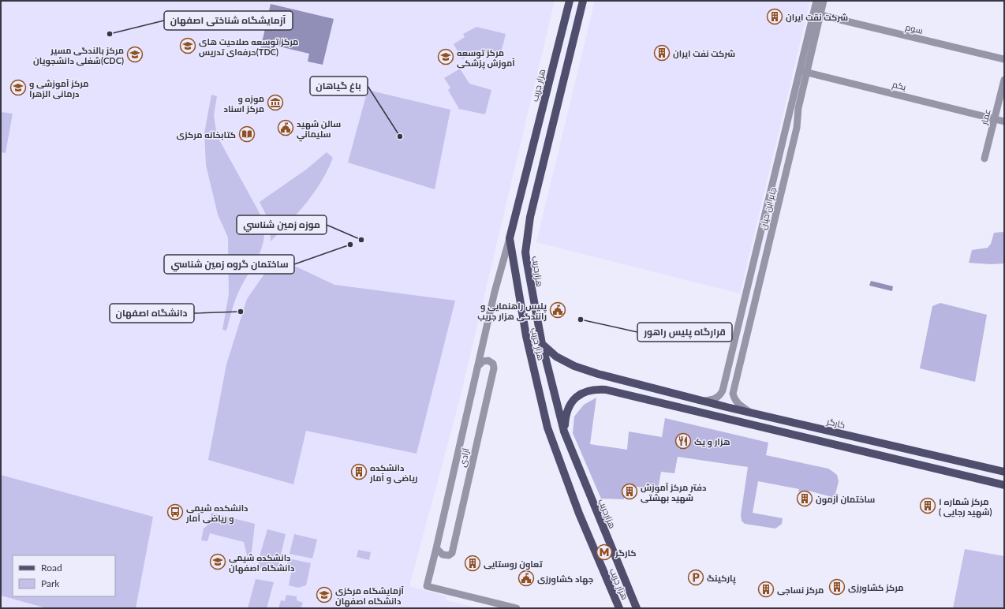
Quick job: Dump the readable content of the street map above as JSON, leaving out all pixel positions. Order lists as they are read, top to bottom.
{
  "streets": {
    "main road": ["هزار جریب", "هزارجریب", "کارگر"],
    "street": [
      "سوم",
      "یکم",
      "عمار",
      "جابر ابن حیان",
      "آزادی"
    ]
  },
  "crossings": [
    ["سوم", "جابر ابن حیان"],
    ["هزار جریب", "آزادی"],
    ["یکم", "عمار"],
    ["یکم", "جابر ابن حیان"],
    ["جابر ابن حیان", "کارگر"],
    ["هزارجریب", "کارگر"]
  ],
  "places": {
    "building": [
      "شرکت نقت ایران",
      "شرکت نفت ایران",
      "دانشکده ریاضی و آمار",
      "دفتر مرکز آموزش شهید بهشتی",
      "ساختمان آزمون",
      "مرکز شماره ۱ ( شهید رجایی)",
      "تعاون روستایی",
      "مرکز کشاورزی",
      "مرکز نساجی"
    ],
    "other": [
      "آزمایشگاه شناختی اصفهان",
      "باغ گیاهان",
      "موزه زمين شناسي",
      "ساختمان گروه زمين شناسي",
      "دانشگاه اصفهان",
      "قرارگاه پلیس راهور"
    ],
    "school or university": [
      "مرکز توسعه صلاحیت های حرفه‌ای تدریس(TDC)",
      "مرکز بالندگی مسیر شغلی دانشجویان(CDC)",
      "مرکز توسعه آموزش پزشکی",
      "مرکز آموزشی و درمانی الزهرا",
      "دانشکده شیمی دانشگاه اصفهان",
      "آزمایشگاه مرکزی دانشگاه اصفهان"
    ],
    "museum": ["موزه و مرکز اسناد"],
    "public building": ["سالن شهيد سليماني", "پلیس راهنمایی و رانندگی هزار جریب", "جهاد کشاورزی"],
    "library": ["کتابخانه مرکزی"],
    "restaurant": ["هزار و یک"],
    "bus stop": ["دانشکده شیمی و ریاضی آمار"],
    "metro station": ["کارگر"],
    "parking": ["پارکینگ"]
  },
  "legend": ["Road", "Park"]
}
